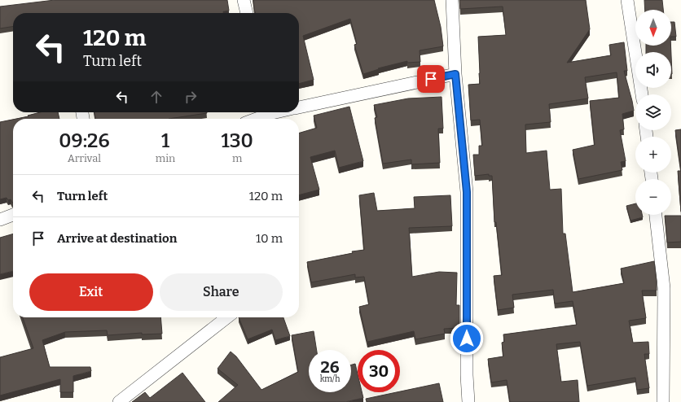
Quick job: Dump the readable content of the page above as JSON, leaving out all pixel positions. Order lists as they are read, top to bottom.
{
  "north": "bottom",
  "page": {
    "map_buttons": ["+", "−"],
    "turn": ["120 m", "Turn left"],
    "eta": [
      "09:26",
      "Arrival",
      "1",
      "min",
      "130",
      "m"
    ],
    "list": [
      {
        "name": "Turn left",
        "value": "120 m"
      },
      {
        "name": "Arrive at destination",
        "value": "10 m"
      }
    ],
    "buttons": ["Exit", "Share"],
    "speed": "26 km/h",
    "limit": "30"
  }
}
